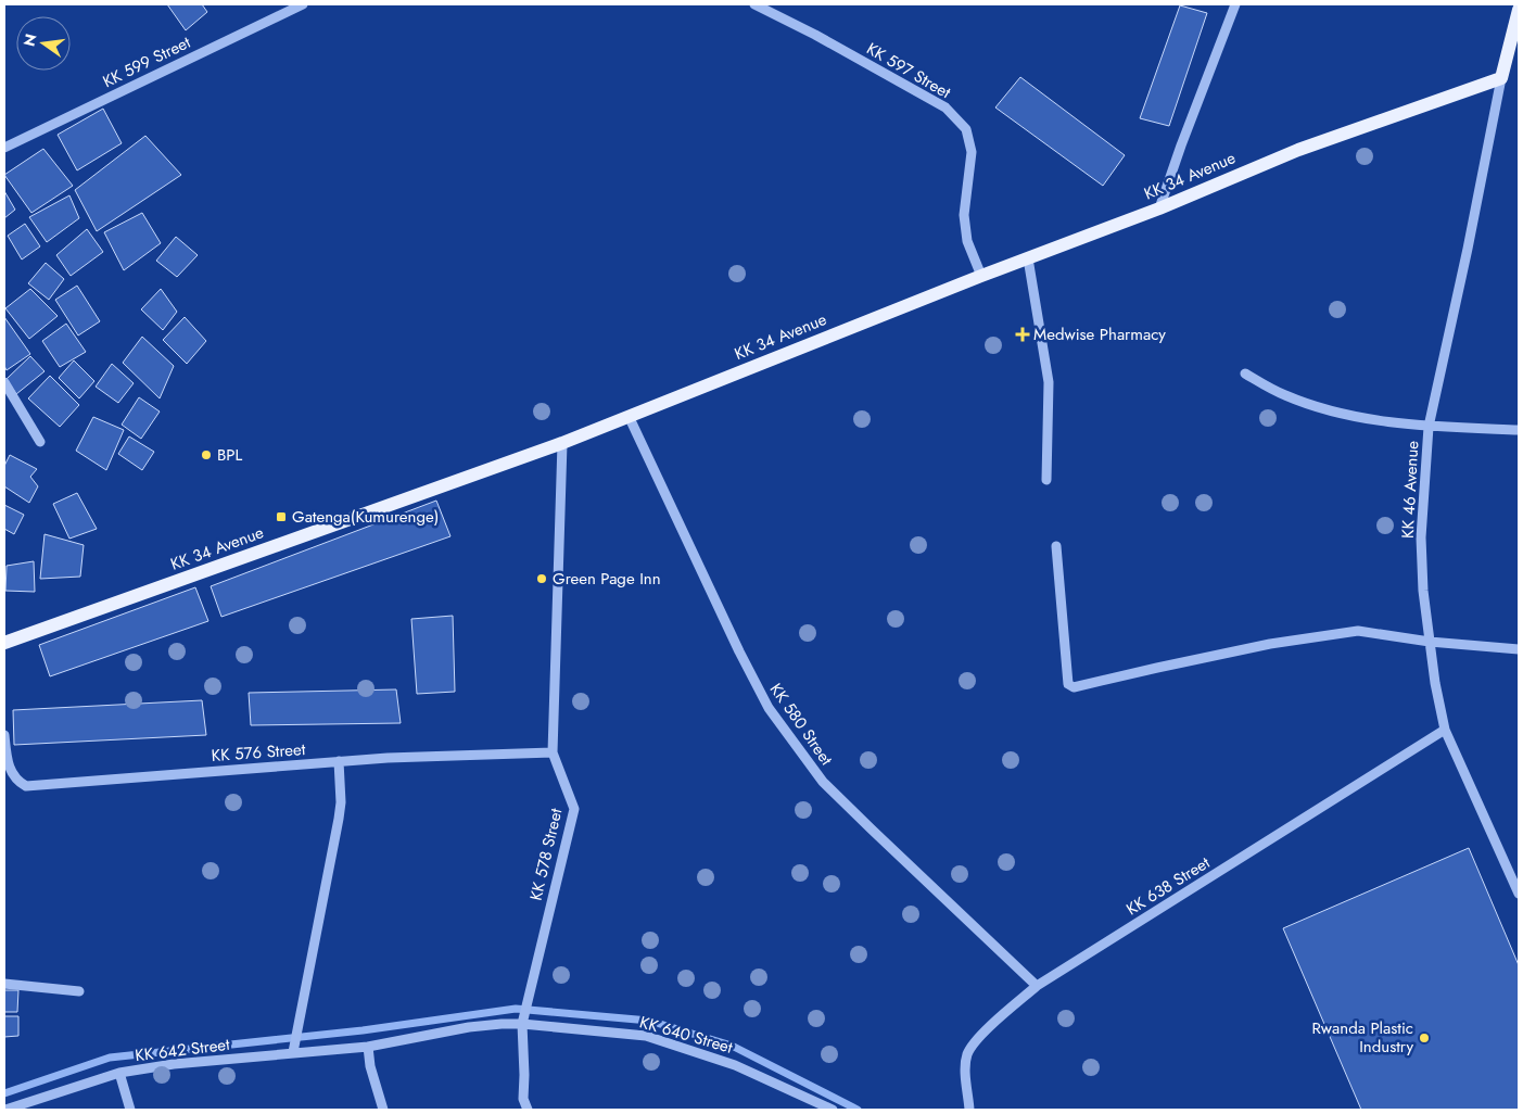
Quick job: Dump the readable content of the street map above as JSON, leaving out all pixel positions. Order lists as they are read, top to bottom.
{
  "streets": {
    "main road": ["KK 34 Avenue"],
    "street": [
      "KK 599 Street",
      "KK 597 Street",
      "KK 46 Avenue",
      "KK 580 Street",
      "KK 576 Street",
      "KK 578 Street",
      "KK 638 Street",
      "KK 640 Street",
      "KK 642 Street"
    ]
  },
  "crossings": [
    ["KK 597 Street", "KK 34 Avenue"],
    ["KK 34 Avenue", "KK 46 Avenue"],
    ["KK 34 Avenue", "KK 580 Street"],
    ["KK 34 Avenue", "KK 578 Street"],
    ["KK 46 Avenue", "KK 638 Street"],
    ["KK 580 Street", "KK 638 Street"],
    ["KK 576 Street", "KK 578 Street"],
    ["KK 578 Street", "KK 640 Street"],
    ["KK 578 Street", "KK 642 Street"],
    ["KK 640 Street", "KK 642 Street"]
  ],
  "places": {
    "health": ["Medwise Pharmacy"],
    "other": ["BPL", "Green Page Inn", "Rwanda Plastic Industry"],
    "transit": ["Gatenga(Kumurenge)"]
  },
  "north": "left"
}
